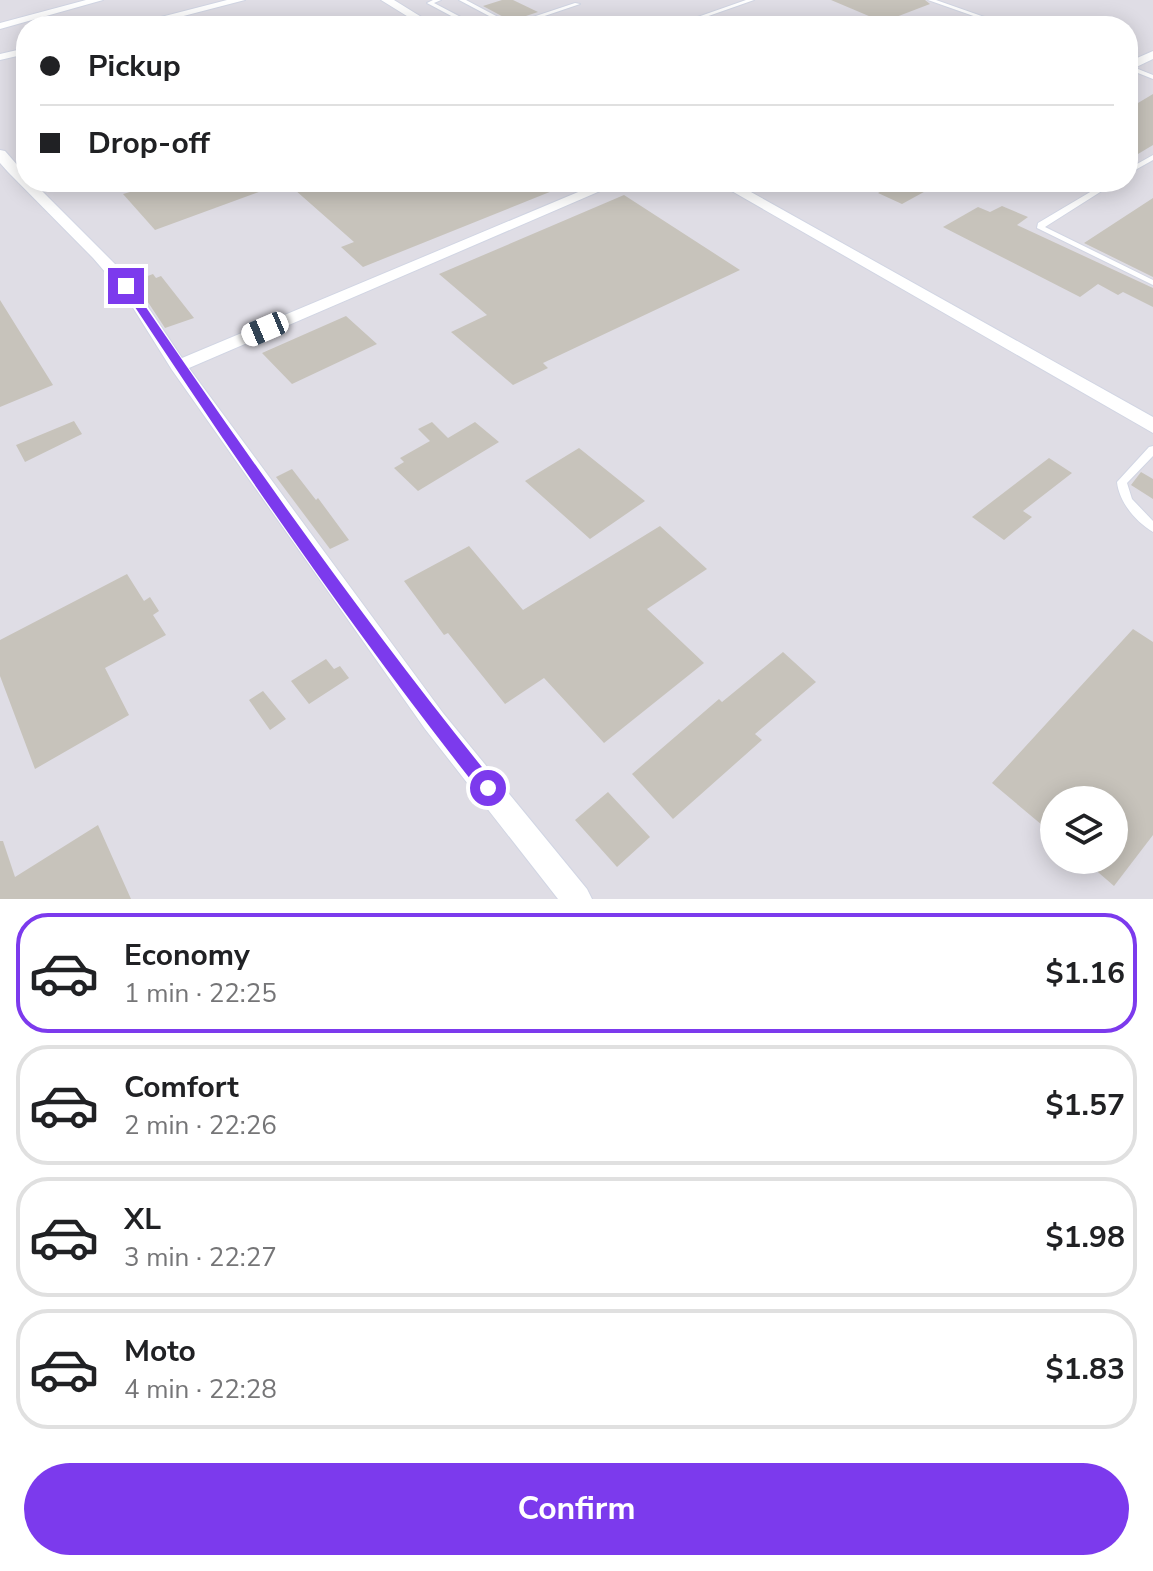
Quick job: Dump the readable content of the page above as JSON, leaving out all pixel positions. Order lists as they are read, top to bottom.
{
  "page": {
    "banner": ["Pickup", "Drop-off"],
    "list": [
      {
        "name": "Economy",
        "note": "1 min · 22:25",
        "value": "$1.16"
      },
      {
        "name": "Comfort",
        "note": "2 min · 22:26",
        "value": "$1.57"
      },
      {
        "name": "XL",
        "note": "3 min · 22:27",
        "value": "$1.98"
      },
      {
        "name": "Moto",
        "note": "4 min · 22:28",
        "value": "$1.83"
      }
    ],
    "buttons": "Confirm"
  }
}
